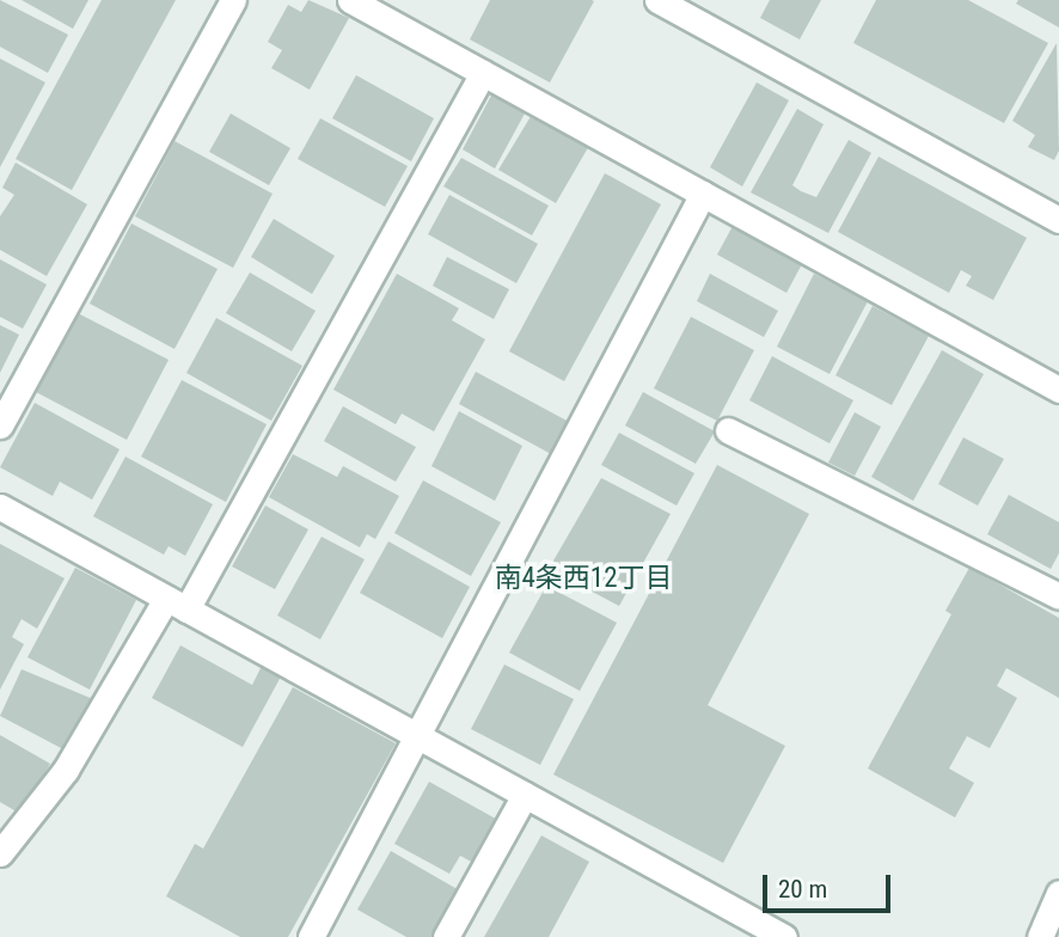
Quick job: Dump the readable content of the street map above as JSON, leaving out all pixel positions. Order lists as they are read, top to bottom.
{
  "districts": ["南4条西12丁目"],
  "scale_bar": "20 m"
}
